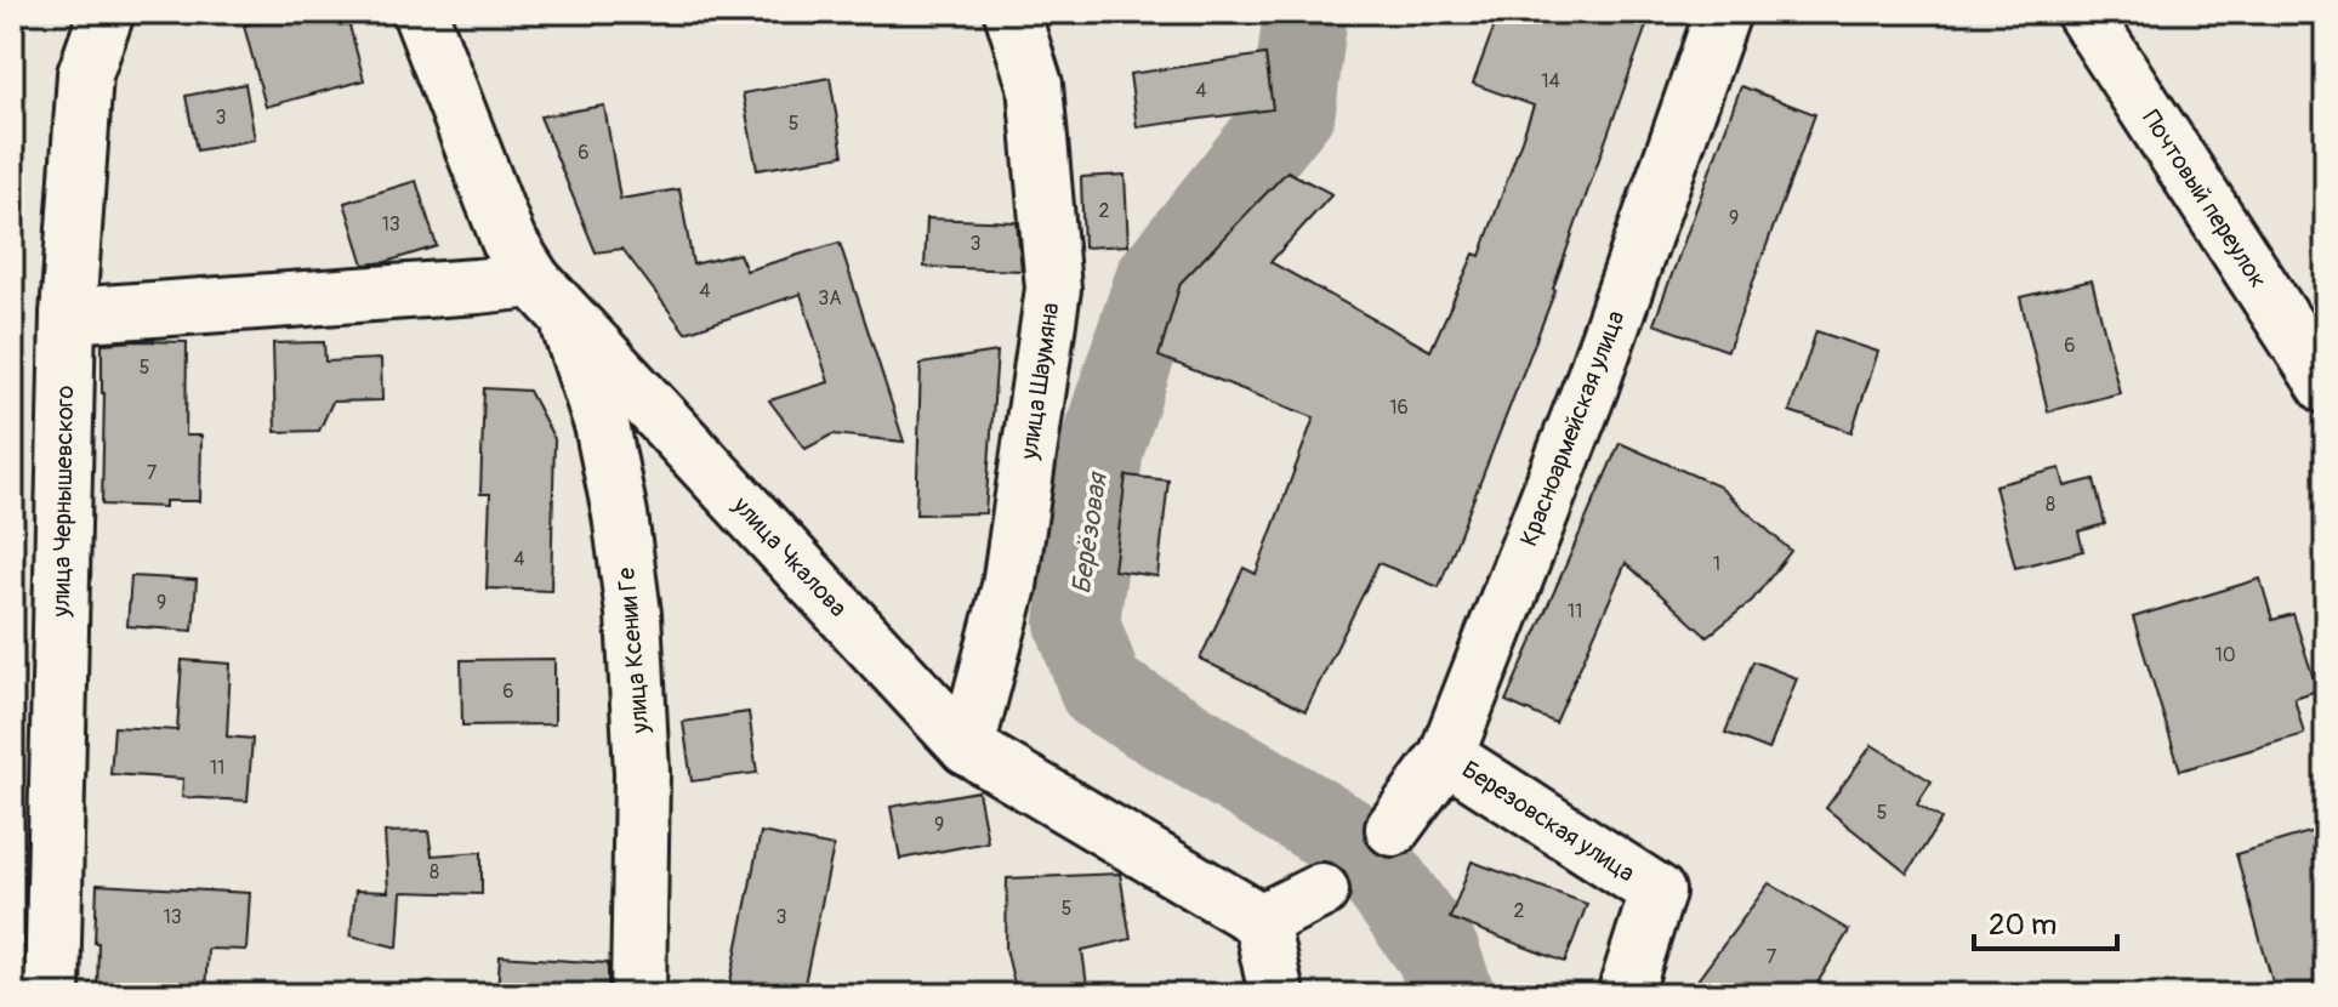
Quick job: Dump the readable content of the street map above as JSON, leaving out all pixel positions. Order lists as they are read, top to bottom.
{
  "streets": {
    "street": [
      "Почтовый переулок",
      "улица Шаумяна",
      "Красноармейская улица",
      "улица Чернышевского",
      "улица Чкалова",
      "улица Ксении Ге",
      "Березовская улица"
    ]
  },
  "crossings": [
    ["улица Шаумяна", "улица Чкалова"],
    ["Красноармейская улица", "Березовская улица"],
    ["улица Чкалова", "улица Ксении Ге"]
  ],
  "water": ["Берёзовая"],
  "house_numbers": [
    "14",
    "4",
    "3",
    "5",
    "6",
    "2",
    "9",
    "13",
    "3",
    "4",
    "3А",
    "6",
    "5",
    "16",
    "7",
    "8",
    "4",
    "1",
    "9",
    "11",
    "10",
    "6",
    "11",
    "5",
    "9",
    "8",
    "5",
    "2",
    "13",
    "3",
    "7"
  ],
  "scale_bar": "20 m"
}
